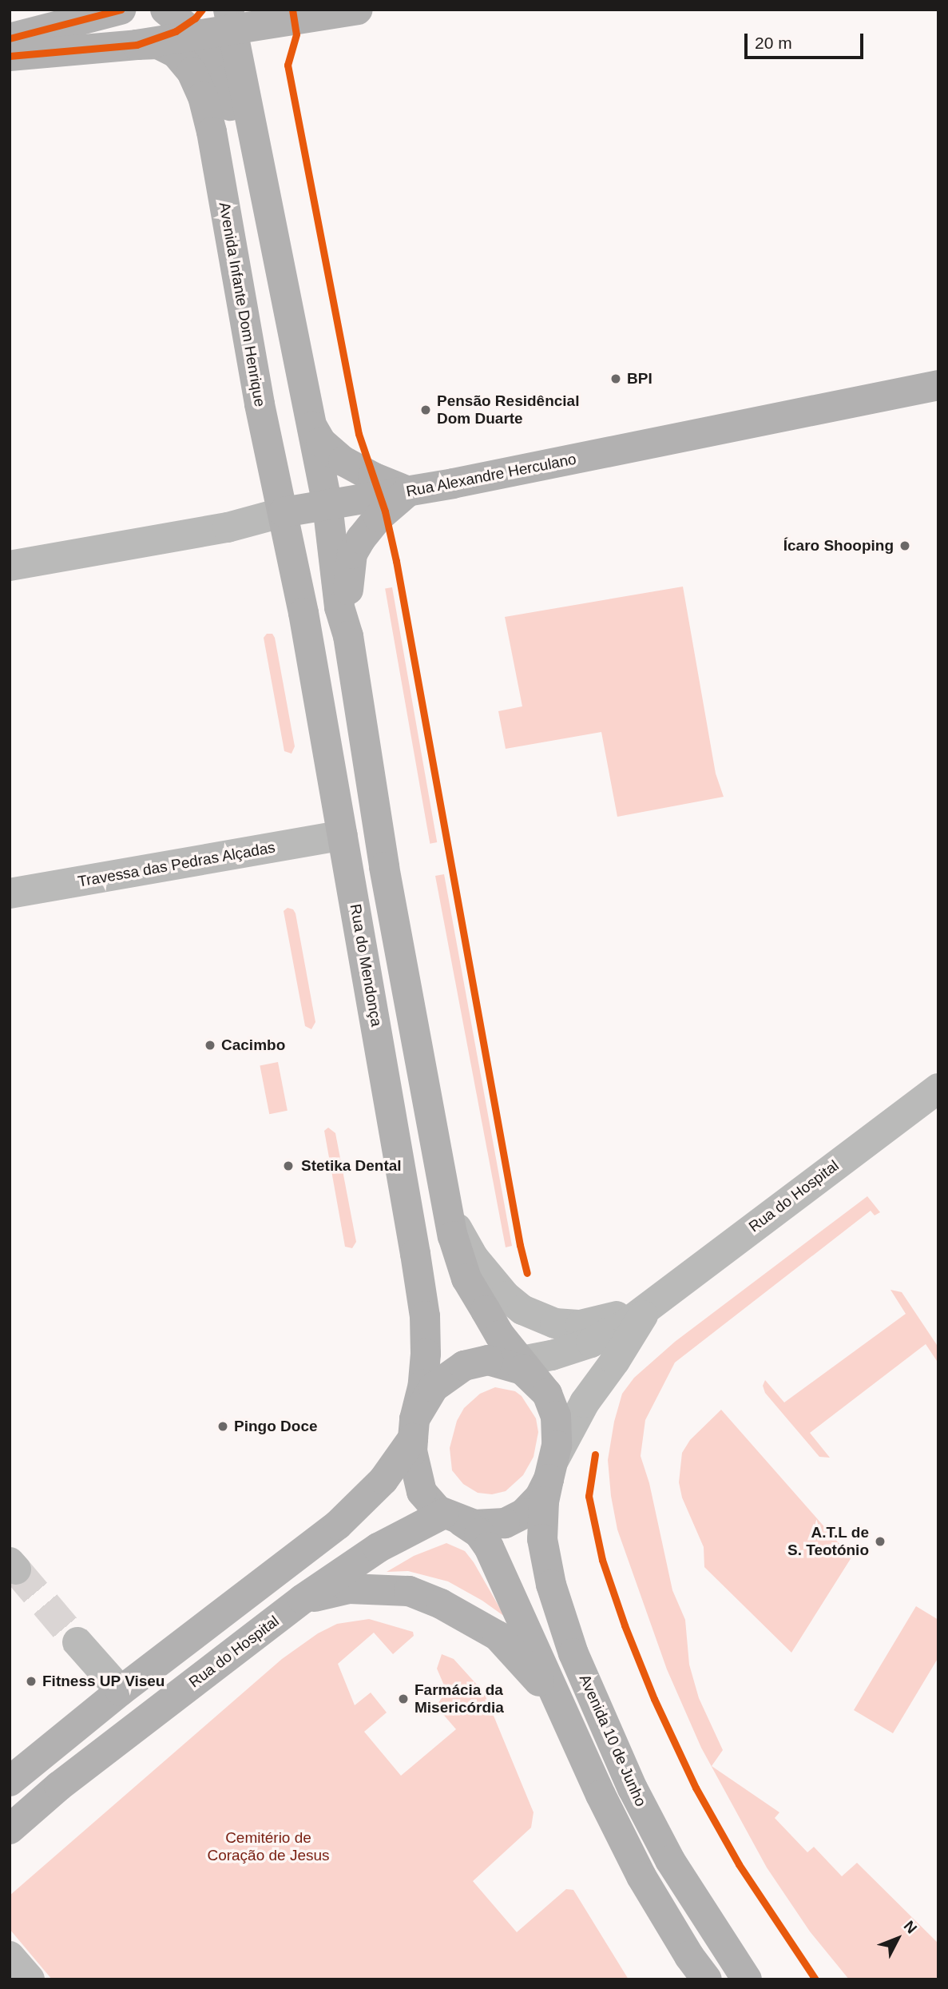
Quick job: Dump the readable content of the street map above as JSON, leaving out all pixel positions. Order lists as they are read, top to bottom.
{
  "streets": {
    "main road": [
      "Avenida Infante Dom Henrique",
      "Rua Alexandre Herculano",
      "Rua do Mendonça",
      "Rua do Hospital",
      "Avenida 10 de Junho"
    ],
    "street": ["Travessa das Pedras Alçadas"]
  },
  "crossings": [
    ["Avenida Infante Dom Henrique", "Rua Alexandre Herculano"],
    ["Avenida Infante Dom Henrique", "Rua do Mendonça"],
    ["Rua Alexandre Herculano", "Rua do Mendonça"],
    ["Travessa das Pedras Alçadas", "Rua do Mendonça"],
    ["Rua do Mendonça", "Rua do Hospital"],
    ["Rua do Mendonça", "Avenida 10 de Junho"],
    ["Rua do Hospital", "Avenida 10 de Junho"]
  ],
  "parks": ["Cemitério de Coração de Jesus"],
  "places": [
    "BPI",
    "Pensão Residêncial Dom Duarte",
    "Ícaro Shooping",
    "Cacimbo",
    "Stetika Dental",
    "Pingo Doce",
    "A.T.L de S. Teotónio",
    "Fitness UP Viseu",
    "Farmácia da Misericórdia"
  ],
  "scale_bar": "20 m",
  "north": "top right"
}
